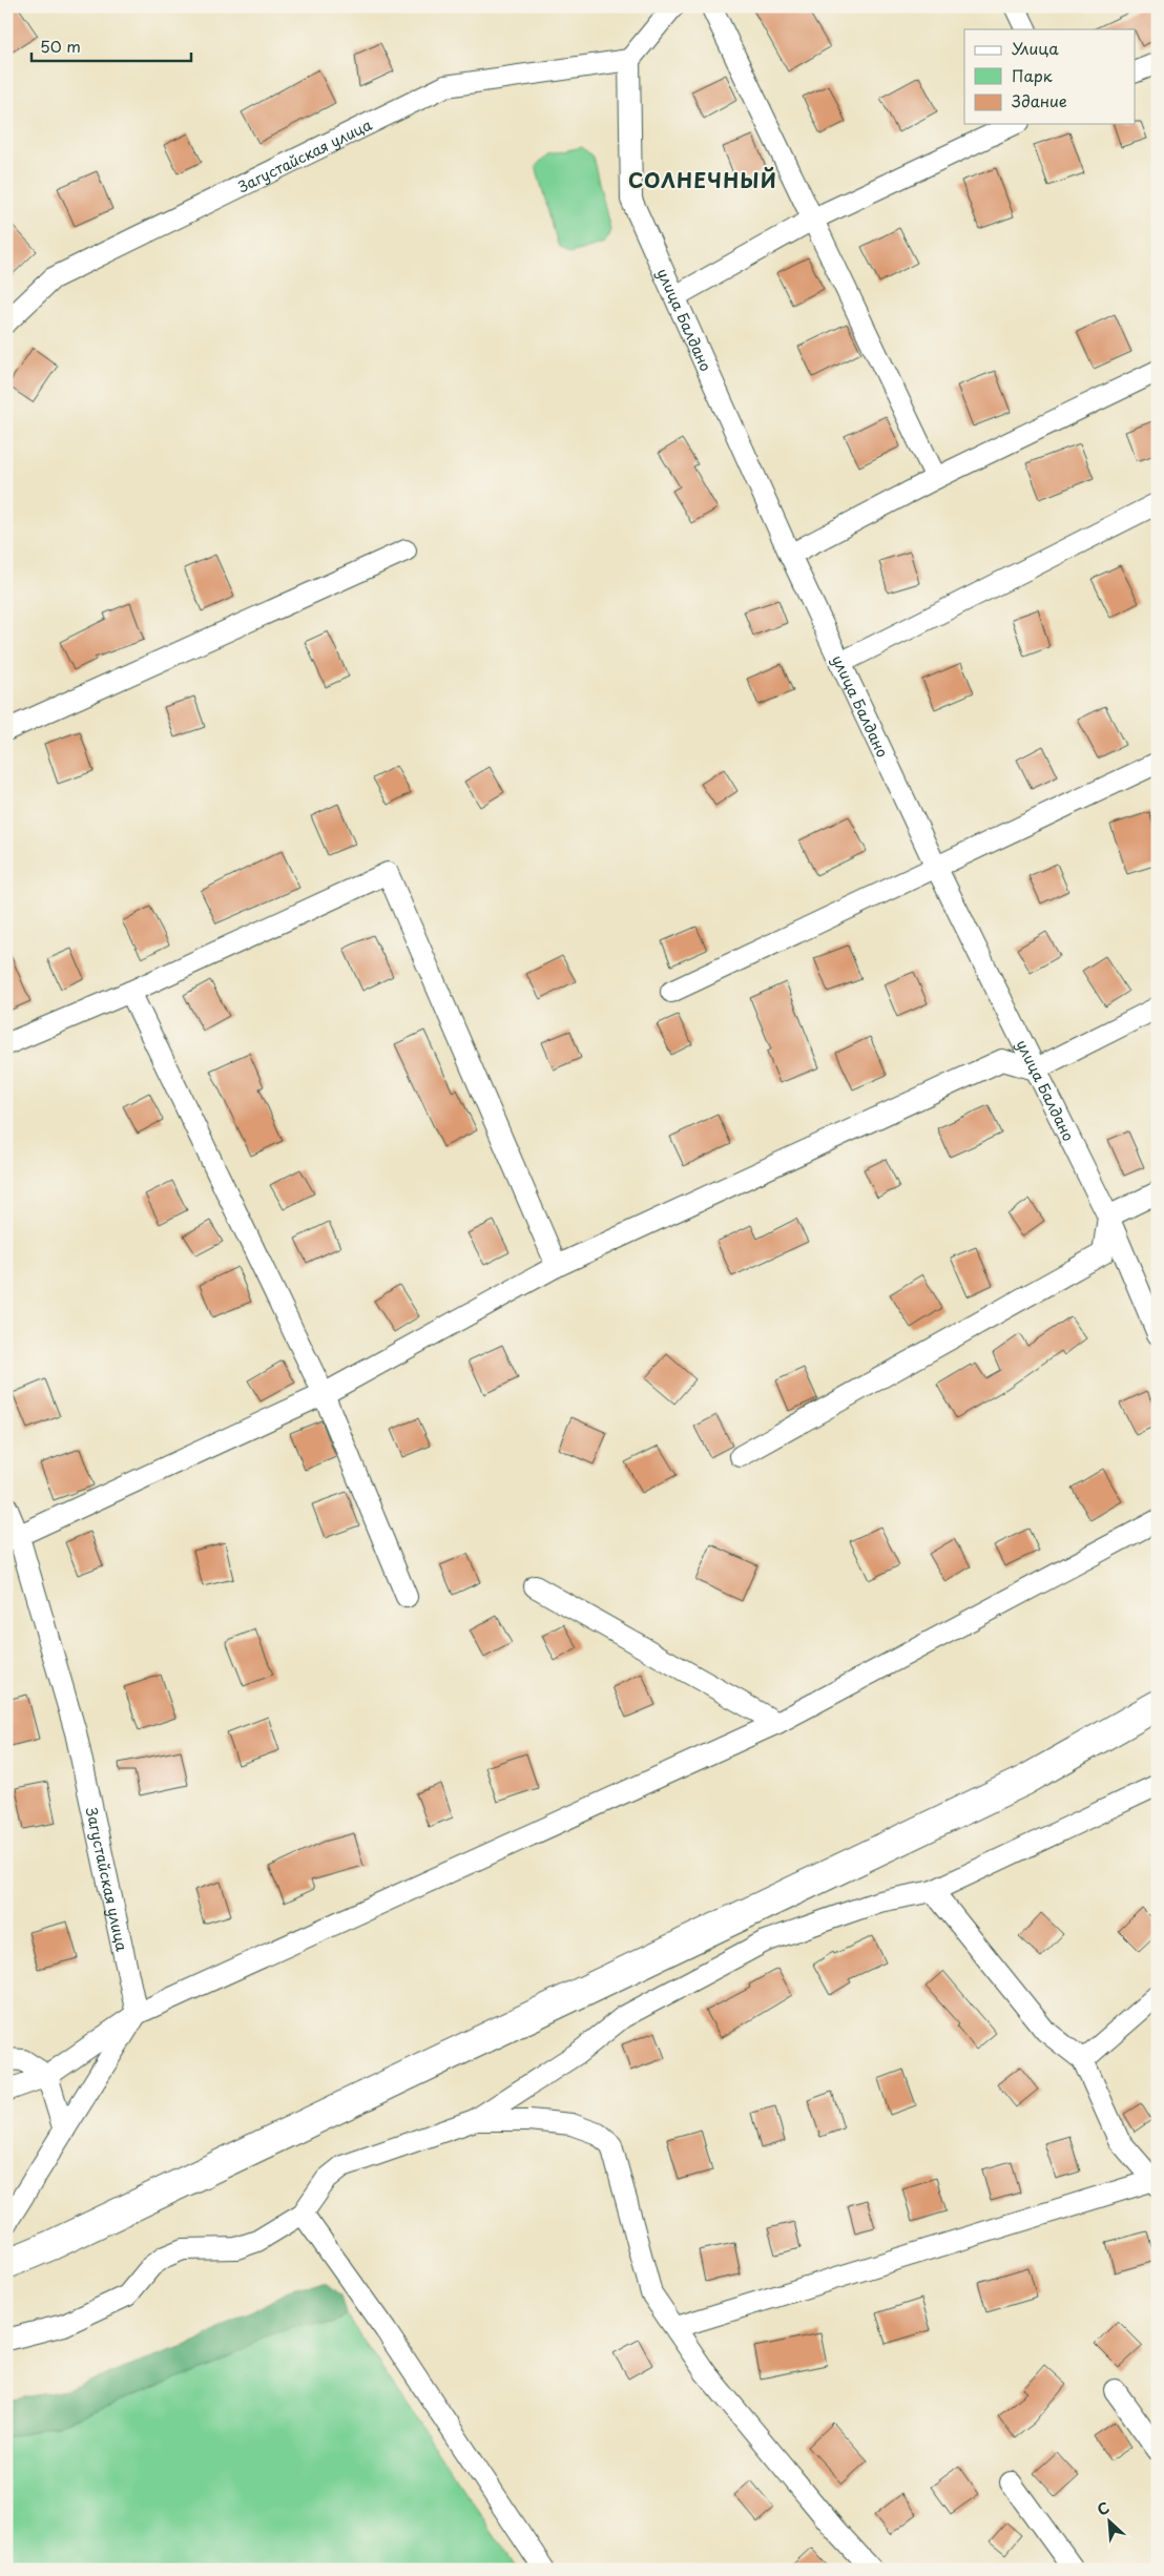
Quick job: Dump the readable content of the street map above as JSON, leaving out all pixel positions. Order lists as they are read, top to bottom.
{
  "streets": {
    "street": ["Загустайская улица", "улица Балдано"]
  },
  "crossings": [
    ["Загустайская улица", "улица Балдано"]
  ],
  "districts": ["СОЛНЕЧНЫЙ"],
  "legend": ["Улица", "Парк", "Здание"],
  "scale_bar": "50 m",
  "north": "top left"
}
